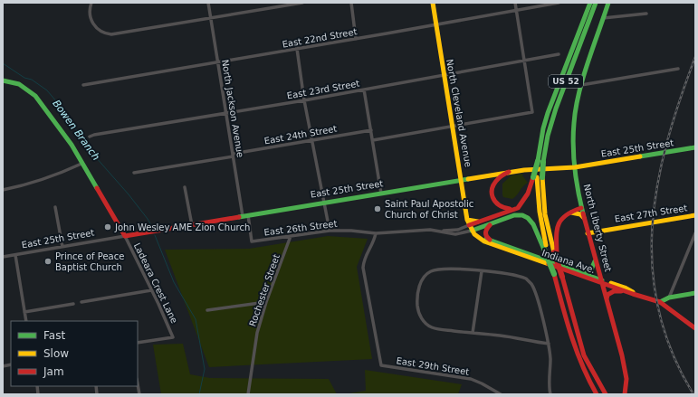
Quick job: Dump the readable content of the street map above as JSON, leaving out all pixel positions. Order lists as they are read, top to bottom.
{
  "streets": {
    "main road": [
      "US 52",
      "North Cleveland Avenue",
      "East 25th Street",
      "East 27th Street",
      "North Liberty Street",
      "Indiana Ave."
    ],
    "street": [
      "East 22nd Street",
      "East 23rd Street",
      "North Jackson Avenue",
      "East 24th Street",
      "East 26th Street",
      "Ladeara Crest Lane",
      "Rochester Street",
      "East 29th Street"
    ]
  },
  "crossings": [
    ["East 22nd Street", "North Jackson Avenue"],
    ["East 22nd Street", "North Cleveland Avenue"],
    ["East 23rd Street", "North Jackson Avenue"],
    ["East 23rd Street", "North Cleveland Avenue"],
    ["North Jackson Avenue", "East 24th Street"],
    ["North Jackson Avenue", "East 25th Street"],
    ["North Jackson Avenue", "East 26th Street"],
    ["North Cleveland Avenue", "East 25th Street"],
    ["North Cleveland Avenue", "East 26th Street"],
    ["North Cleveland Avenue", "Indiana Ave."],
    ["East 25th Street", "North Liberty Street"],
    ["East 25th Street", "Ladeara Crest Lane"],
    ["East 27th Street", "North Liberty Street"],
    ["East 26th Street", "Indiana Ave."],
    ["East 26th Street", "Rochester Street"],
    ["East 26th Street", "East 29th Street"],
    ["North Liberty Street", "Indiana Ave."]
  ],
  "water": ["Bowen Branch"],
  "places": ["Saint Paul Apostolic Church of Christ", "John Wesley AME Zion Church", "Prince of Peace Baptist Church"],
  "legend": ["Fast", "Slow", "Jam"]
}
